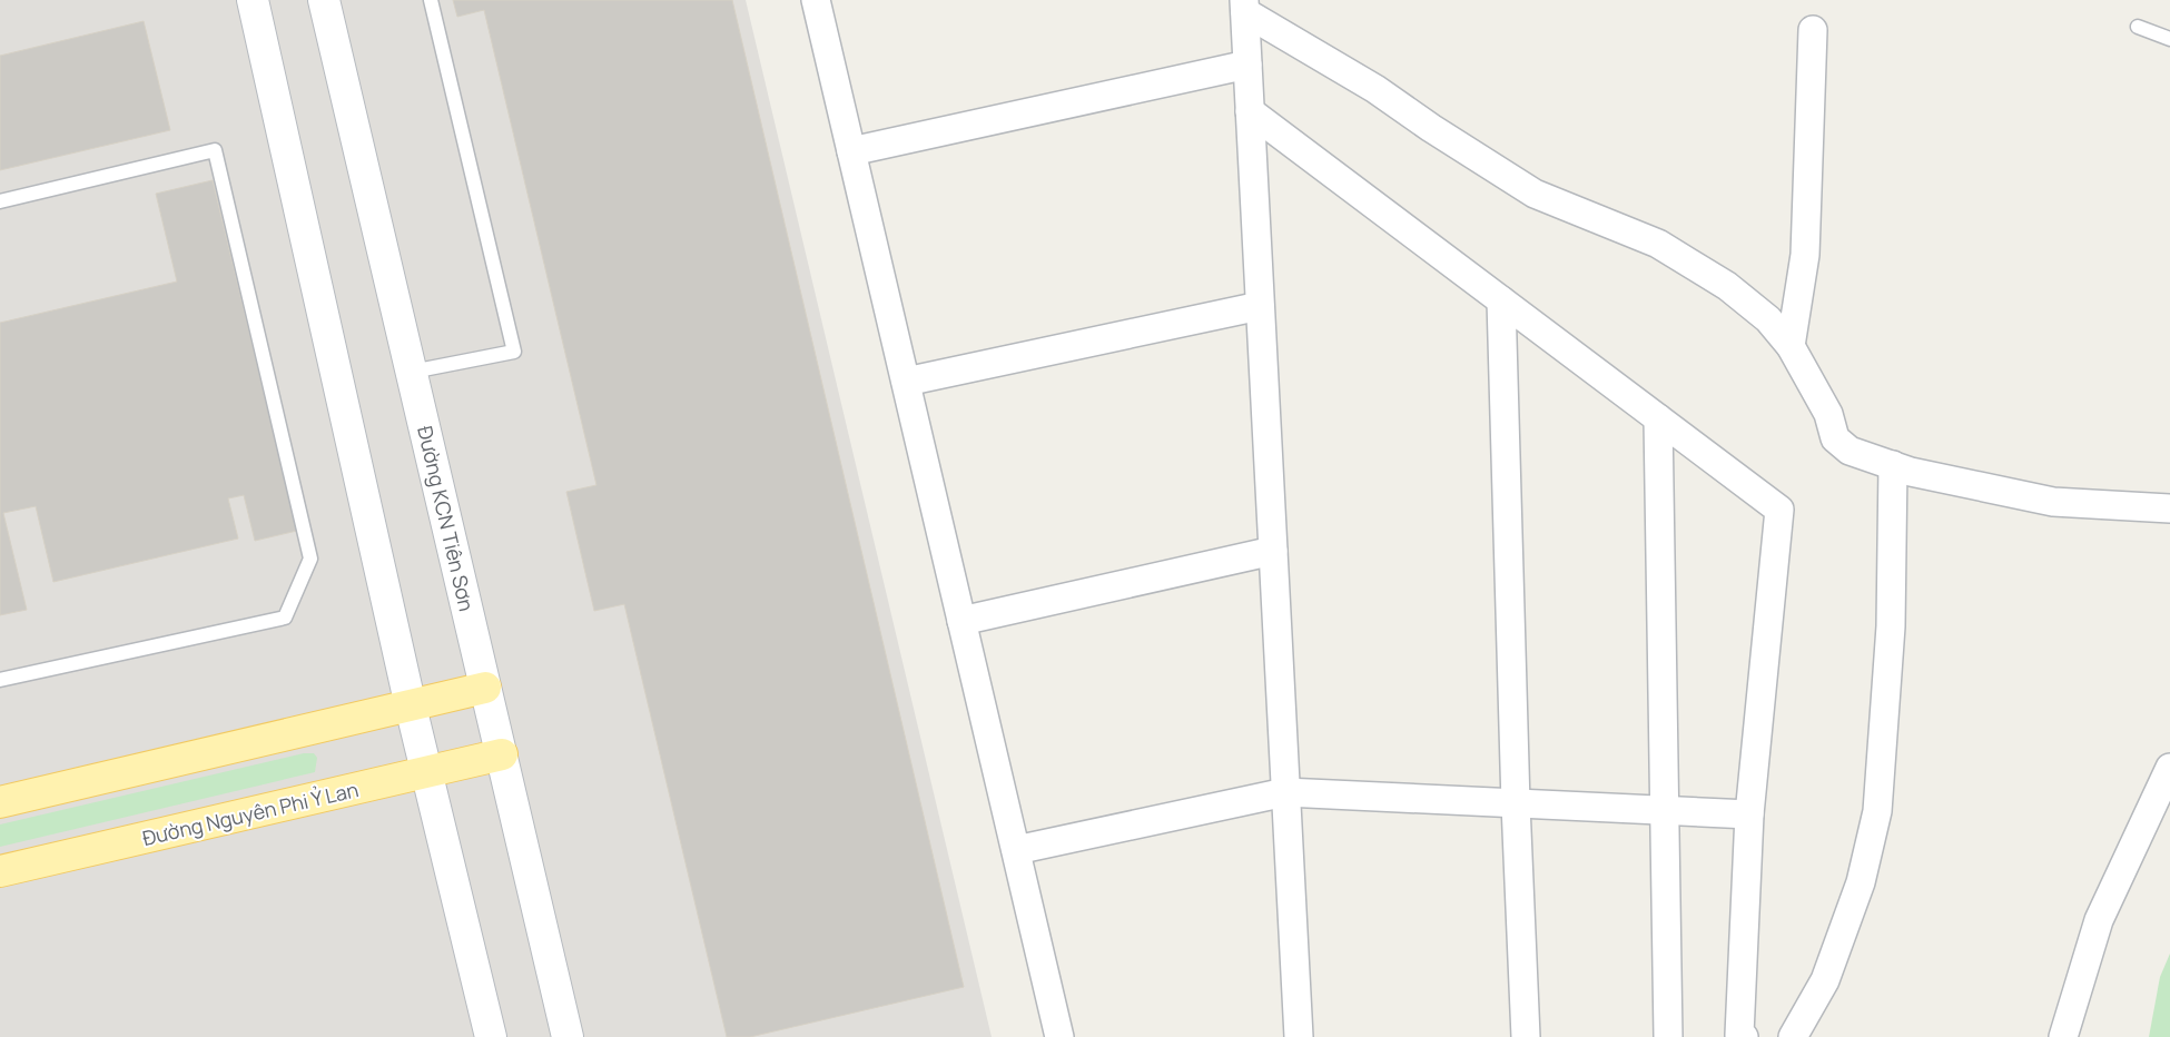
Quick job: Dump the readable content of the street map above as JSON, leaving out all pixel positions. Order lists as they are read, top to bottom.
{
  "streets": {
    "main road": ["Đường KCN Tiên Sơn", "Đường Nguyên Phi Ỷ Lan"]
  },
  "crossings": [
    ["Đường KCN Tiên Sơn", "Đường Nguyên Phi Ỷ Lan"]
  ]
}
